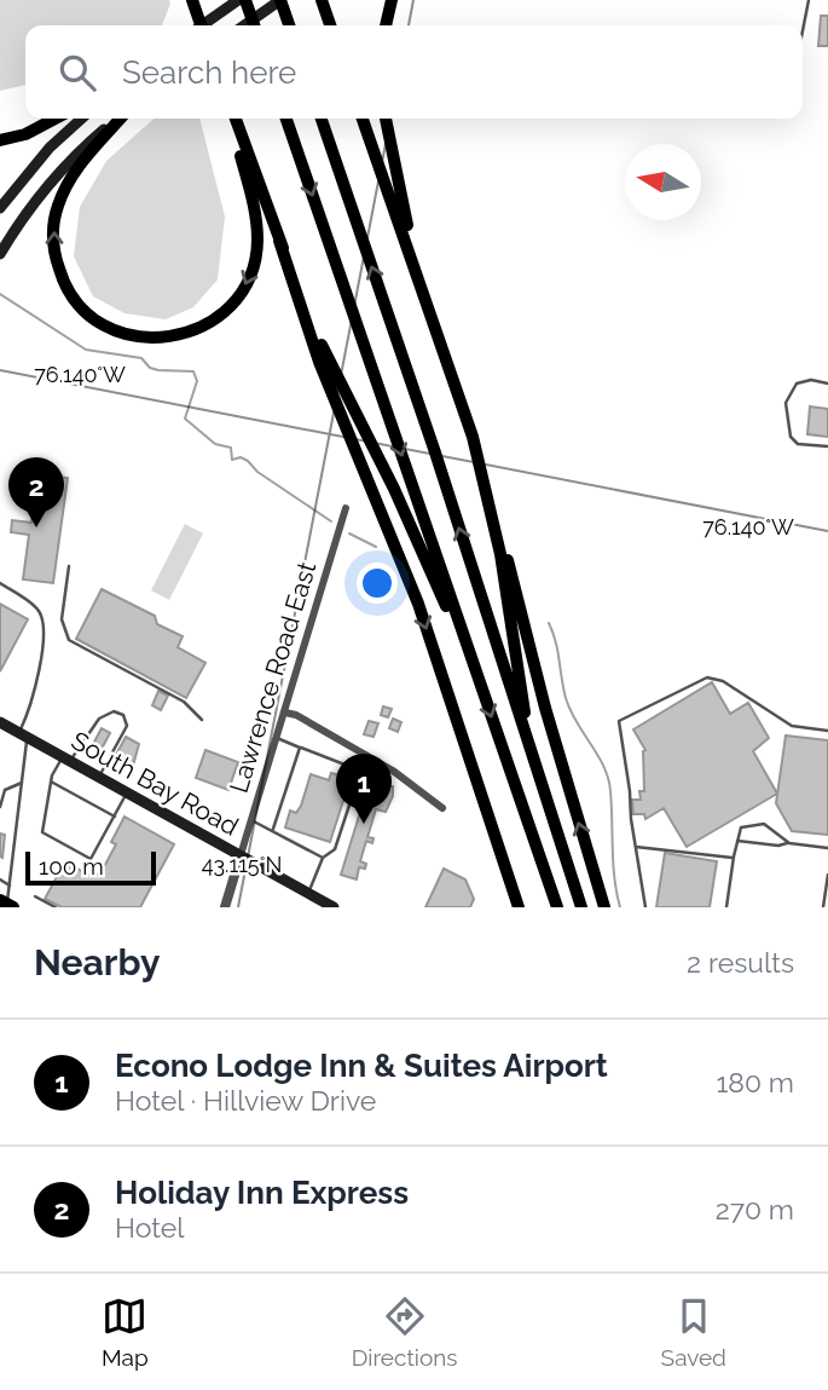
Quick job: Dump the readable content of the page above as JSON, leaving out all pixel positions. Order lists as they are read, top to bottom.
{
  "streets": {
    "main road": ["South Bay Road"],
    "street": ["Lawrence Road East"]
  },
  "crossings": [
    ["Lawrence Road East", "South Bay Road"]
  ],
  "scale_bar": "100 m",
  "north": "left",
  "page": {
    "search": "Search here",
    "pins": ["2", "1"],
    "scale": "100 m",
    "heading": ["Nearby", "2 results"],
    "list": [
      {
        "mark": "1",
        "name": "Econo Lodge Inn & Suites Airport",
        "note": "Hotel · Hillview Drive",
        "value": "180 m"
      },
      {
        "mark": "2",
        "name": "Holiday Inn Express",
        "note": "Hotel",
        "value": "270 m"
      }
    ],
    "nav": ["Map", "Directions", "Saved"]
  },
  "coordinates": ["76.140°W", "43.115°N"]
}
